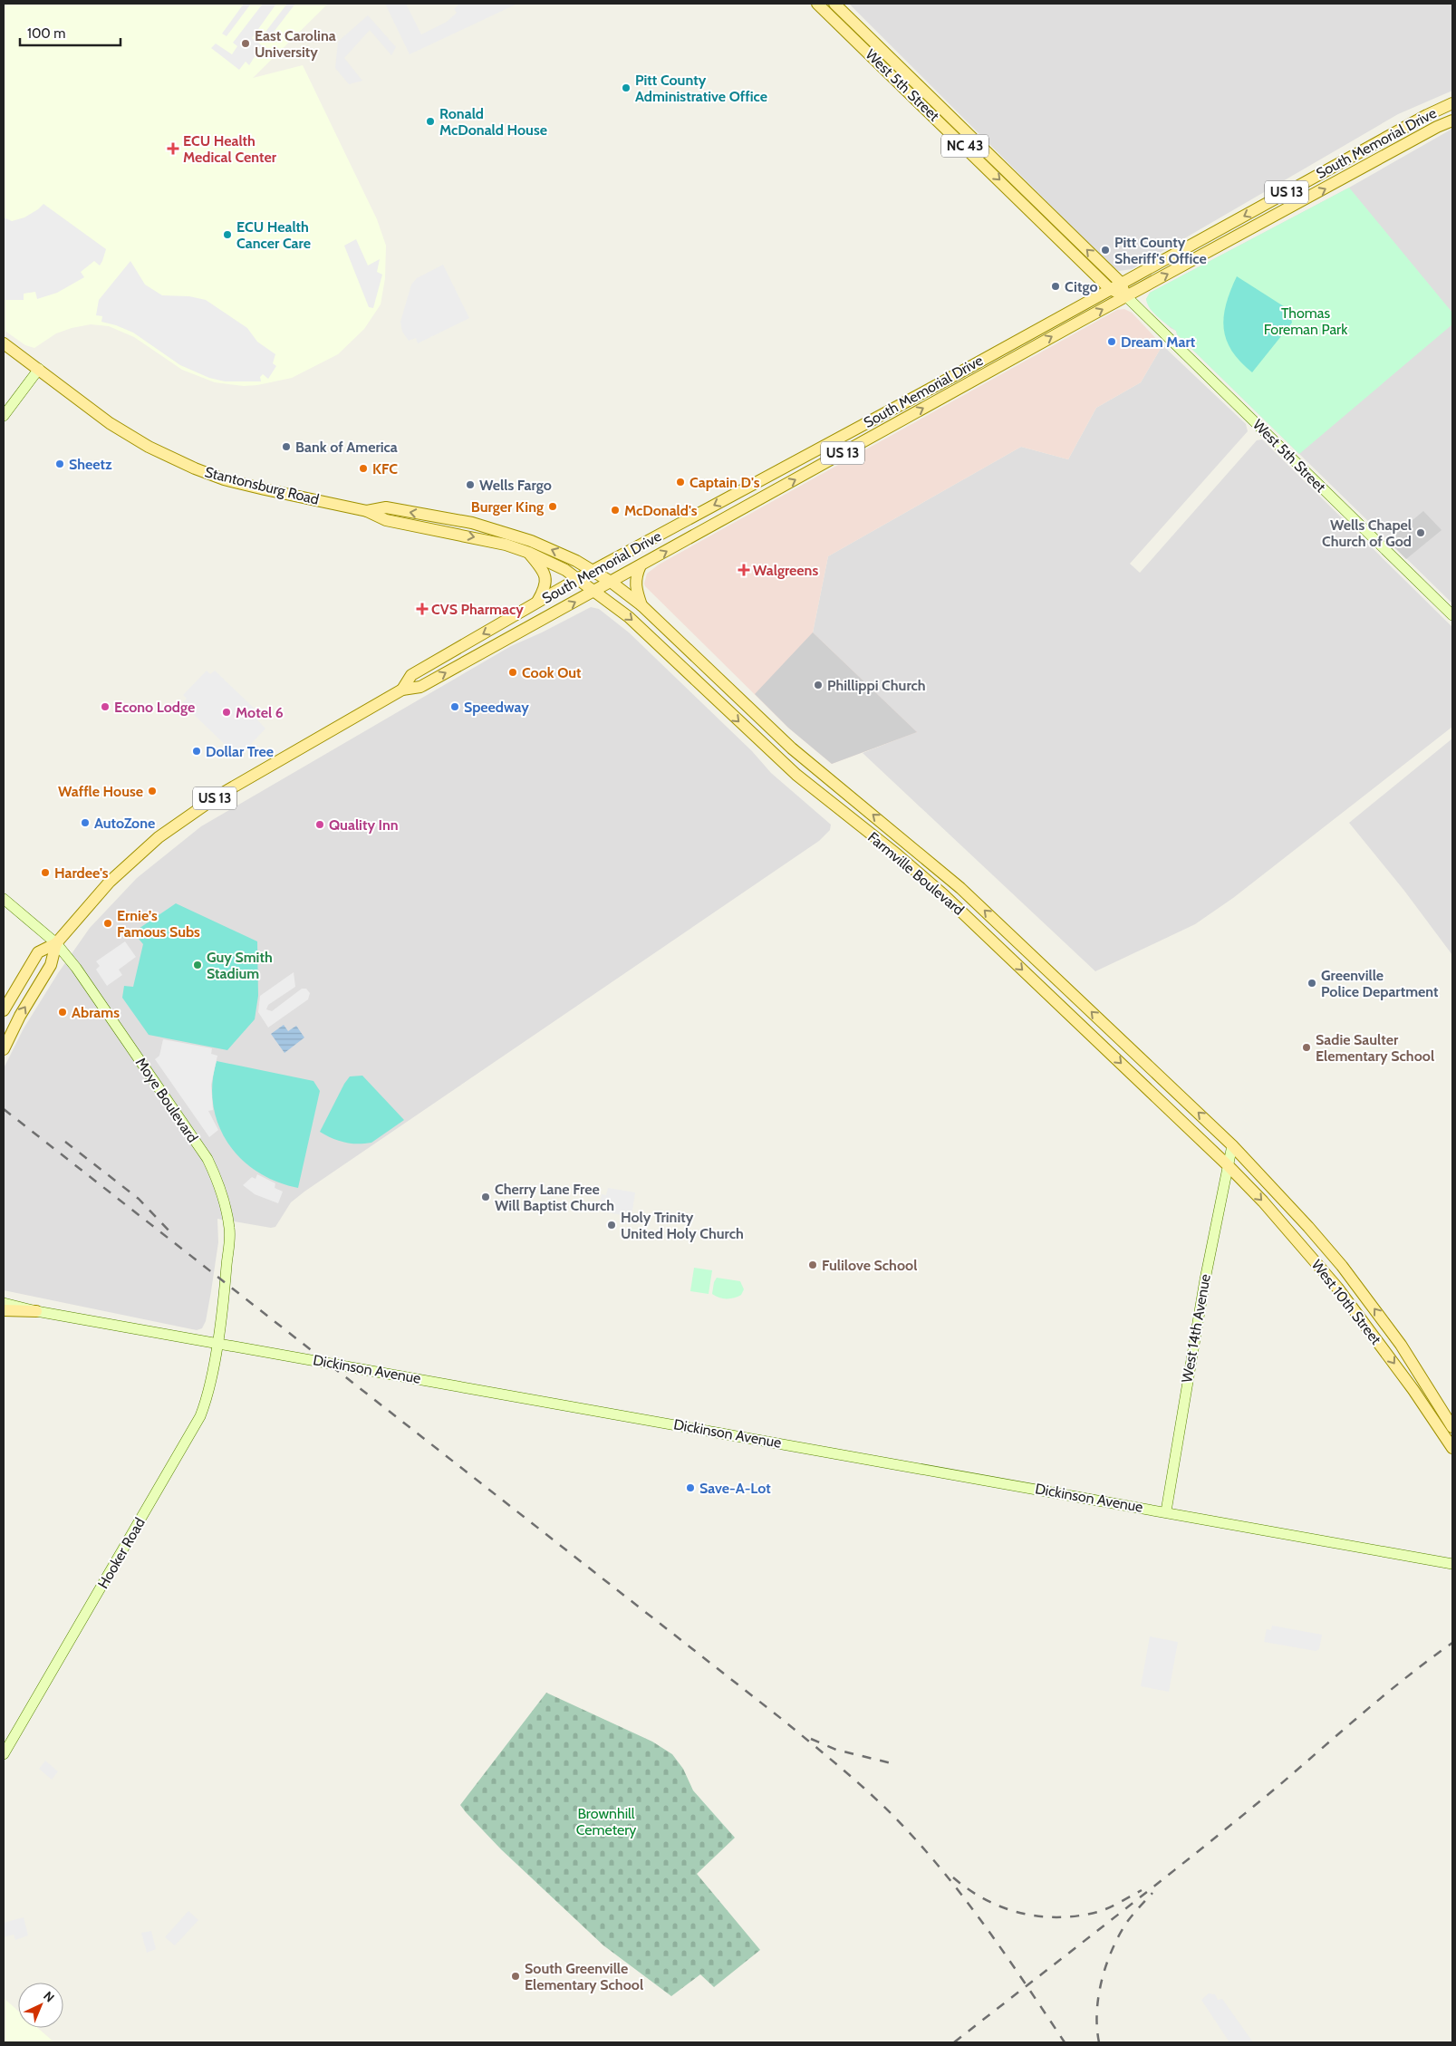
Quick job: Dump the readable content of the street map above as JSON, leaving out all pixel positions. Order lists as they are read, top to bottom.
{
  "streets": {
    "main road": [
      "West 5th Street",
      "South Memorial Drive",
      "NC 43",
      "US 13",
      "Stantonsburg Road",
      "Farmville Boulevard",
      "Moye Boulevard",
      "West 10th Street",
      "West 14th Avenue",
      "Dickinson Avenue",
      "Hooker Road"
    ]
  },
  "crossings": [
    ["West 5th Street", "South Memorial Drive"],
    ["South Memorial Drive", "Stantonsburg Road"],
    ["South Memorial Drive", "Farmville Boulevard"],
    ["South Memorial Drive", "Moye Boulevard"],
    ["Stantonsburg Road", "Farmville Boulevard"],
    ["Farmville Boulevard", "West 10th Street"],
    ["Farmville Boulevard", "West 14th Avenue"],
    ["Moye Boulevard", "Dickinson Avenue"],
    ["Moye Boulevard", "Hooker Road"],
    ["West 10th Street", "West 14th Avenue"],
    ["West 14th Avenue", "Dickinson Avenue"],
    ["Dickinson Avenue", "Hooker Road"]
  ],
  "parks": ["Thomas Foreman Park", "Brownhill Cemetery"],
  "places": {
    "other": [
      "East Carolina University",
      "Pitt County Administrative Office",
      "Ronald McDonald House",
      "ECU Health Cancer Care",
      "Pitt County Sheriff's Office",
      "Citgo",
      "Dream Mart",
      "Bank of America",
      "Sheetz",
      "KFC",
      "Captain D's",
      "Wells Fargo",
      "Burger King",
      "McDonald's",
      "Wells Chapel Church of God",
      "Cook Out",
      "Phillippi Church",
      "Econo Lodge",
      "Speedway",
      "Motel 6",
      "Dollar Tree",
      "Waffle House",
      "AutoZone",
      "Quality Inn",
      "Hardee's",
      "Ernie’s Famous Subs",
      "Guy Smith Stadium",
      "Greenville Police Department",
      "Abrams",
      "Sadie Saulter Elementary School",
      "Cherry Lane Free Will Baptist Church",
      "Holy Trinity United Holy Church",
      "Fulilove School",
      "Save-A-Lot",
      "South Greenville Elementary School"
    ],
    "health": ["ECU Health Medical Center", "Walgreens", "CVS Pharmacy"]
  },
  "scale_bar": "100 m",
  "north": "top right"
}
